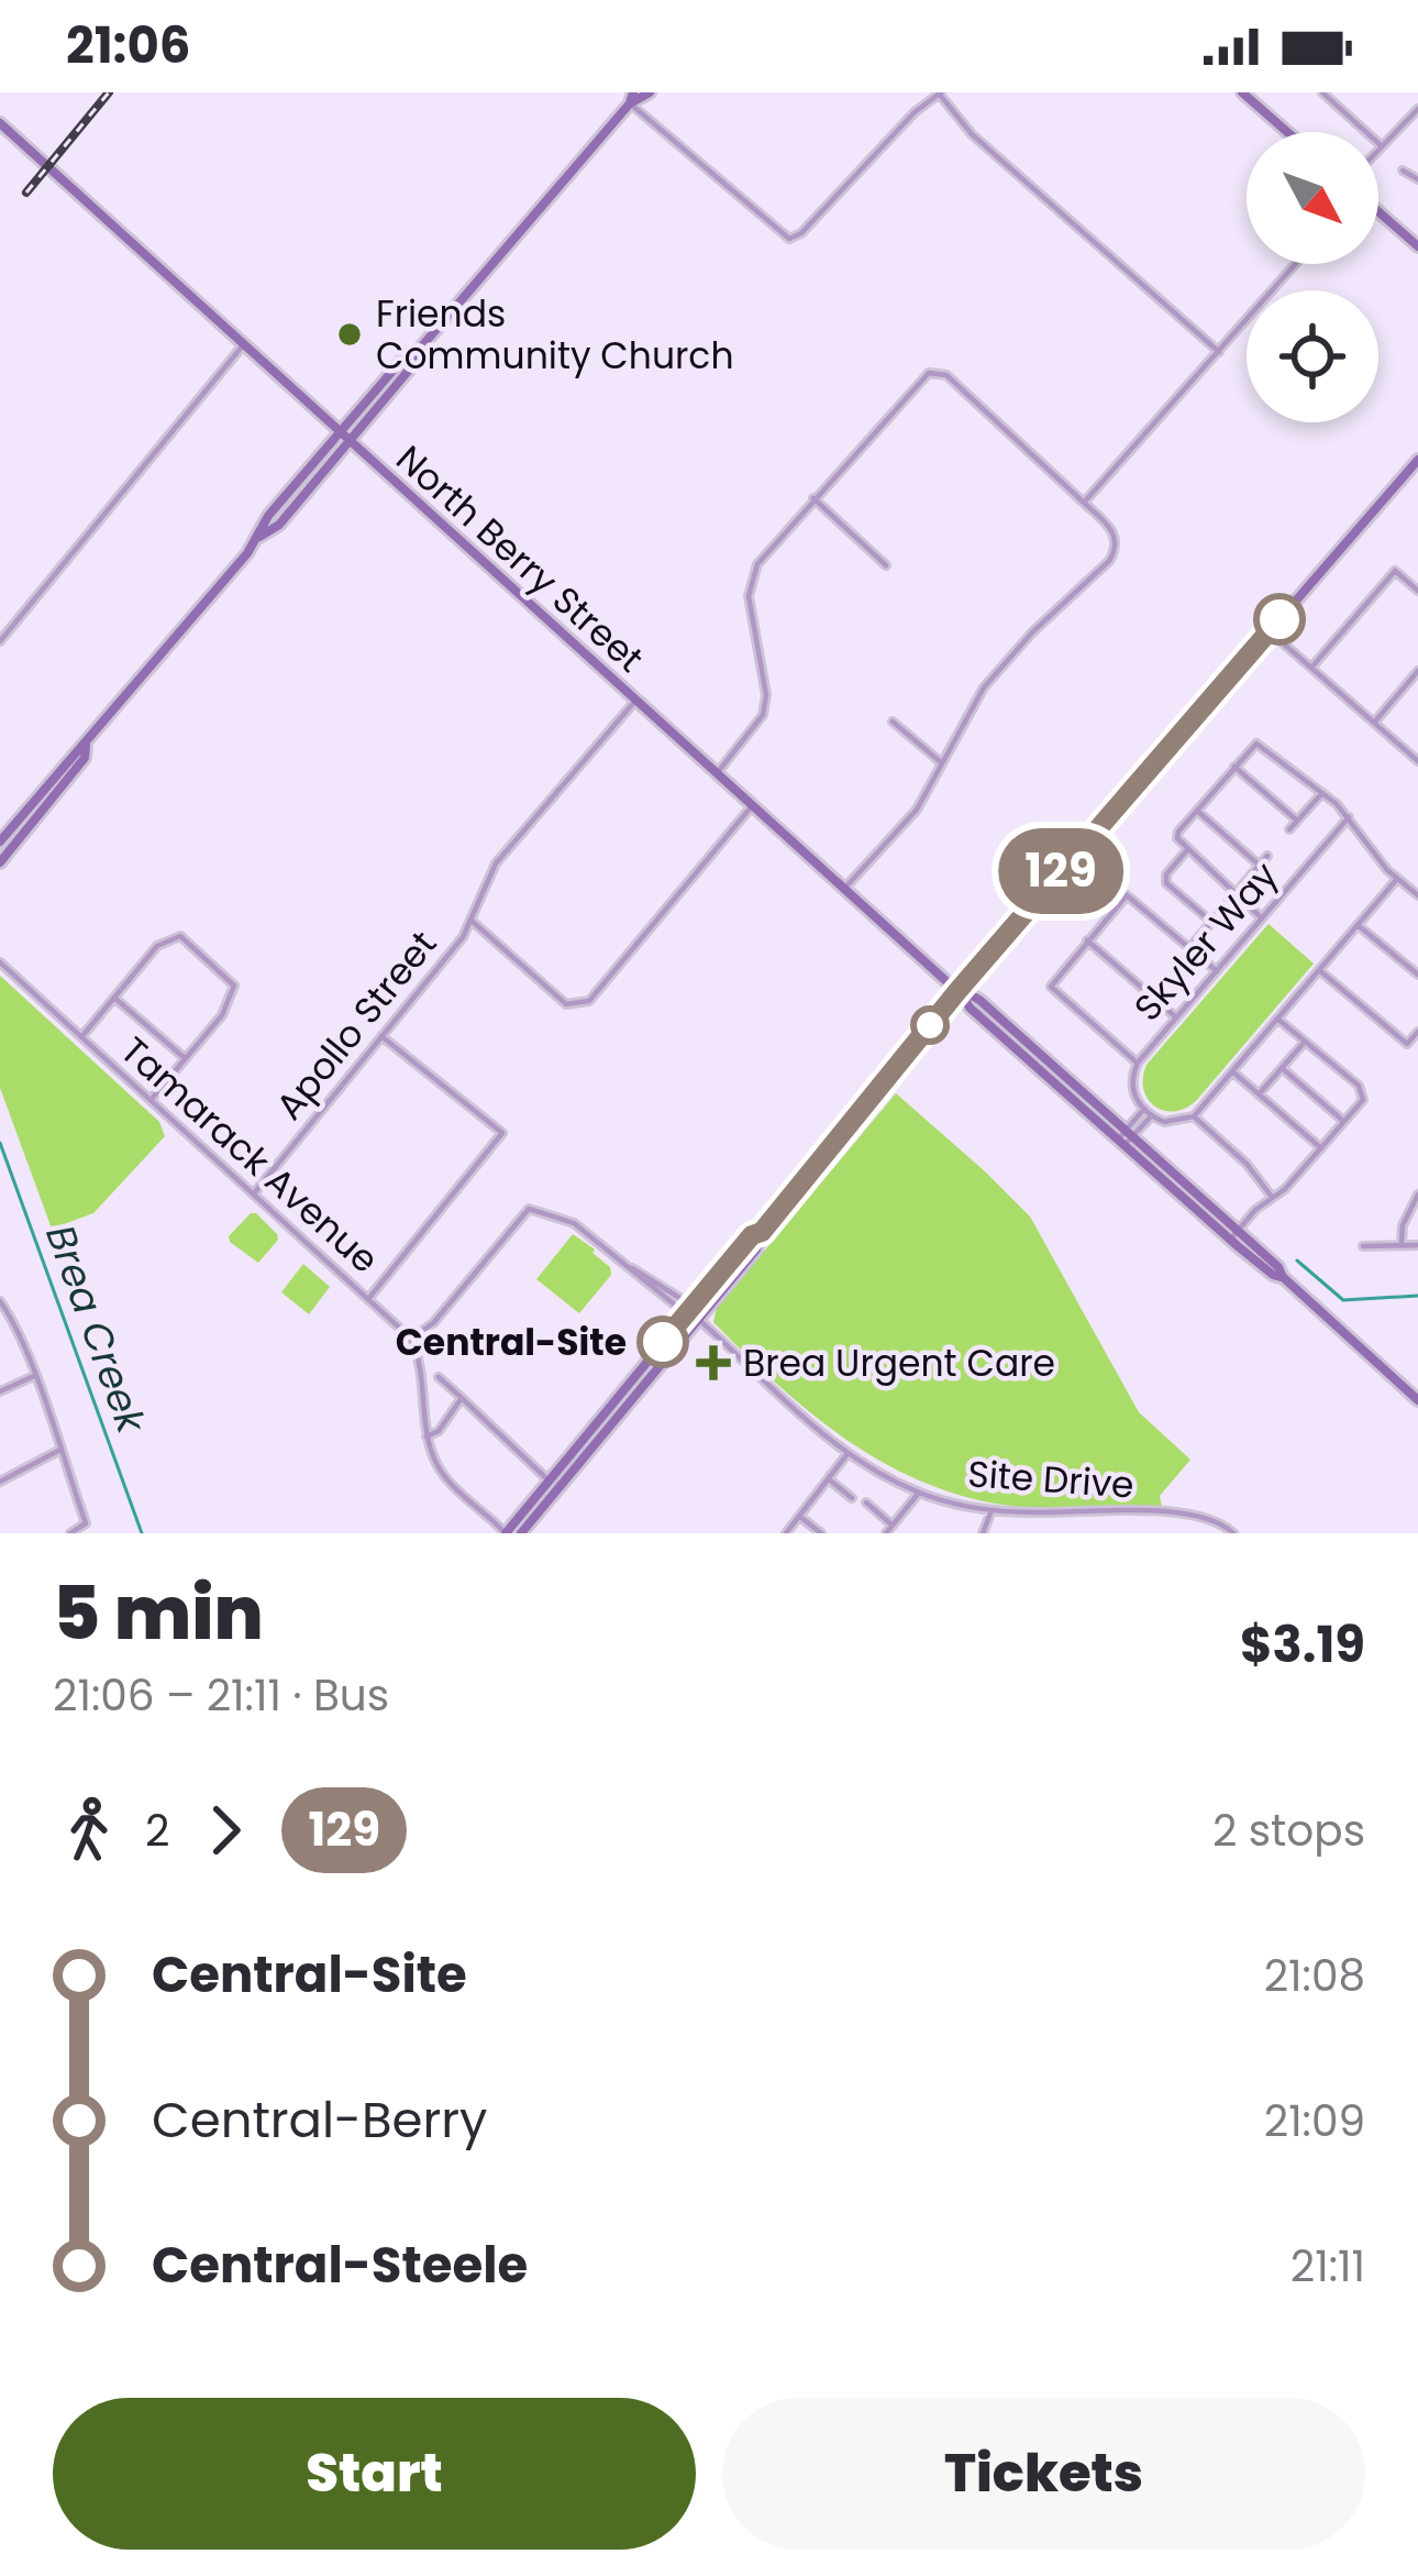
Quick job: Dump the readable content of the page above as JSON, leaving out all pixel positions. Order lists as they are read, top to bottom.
{
  "streets": {
    "main road": ["North Berry Street"],
    "street": [
      "Skyler Way",
      "Apollo Street",
      "Tamarack Avenue",
      "Site Drive"
    ]
  },
  "crossings": [
    ["North Berry Street", "Apollo Street"],
    ["Apollo Street", "Tamarack Avenue"],
    ["Tamarack Avenue", "Site Drive"]
  ],
  "water": ["Brea Creek"],
  "places": {
    "other": ["Friends Community Church", "Central-Site"],
    "health": ["Brea Urgent Care"]
  },
  "lines": ["bus line 129"],
  "north": "bottom right",
  "page": {
    "status": "21:06",
    "on_map": "129",
    "heading": ["5 min", "21:06 – 21:11 · Bus", "$3.19"],
    "legs": ["2", "129", "2 stops"],
    "list": [
      {
        "name": "Central-Site",
        "value": "21:08"
      },
      {
        "name": "Central-Berry",
        "value": "21:09"
      },
      {
        "name": "Central-Steele",
        "value": "21:11"
      }
    ],
    "buttons": ["Start", "Tickets"]
  }
}
